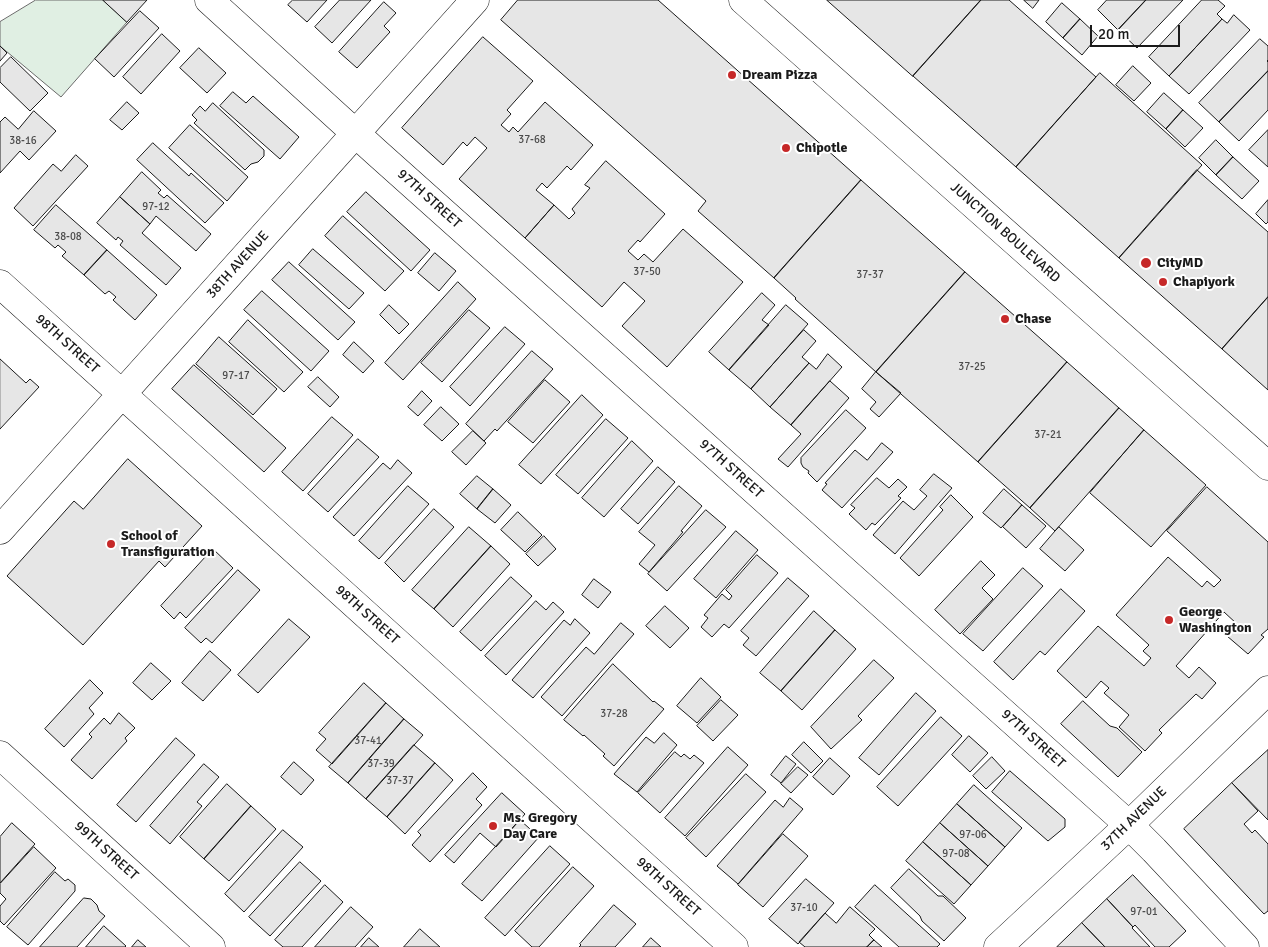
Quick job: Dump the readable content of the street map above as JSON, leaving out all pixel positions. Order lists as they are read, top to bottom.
{
  "streets": {
    "street": [
      "97TH STREET",
      "JUNCTION BOULEVARD",
      "38TH AVENUE",
      "98TH STREET",
      "37TH AVENUE",
      "99TH STREET"
    ]
  },
  "crossings": [
    ["97TH STREET", "38TH AVENUE"],
    ["97TH STREET", "37TH AVENUE"],
    ["38TH AVENUE", "98TH STREET"]
  ],
  "places": [
    "Dream Pizza",
    "Chipotle",
    "CityMD",
    "Chapiyork",
    "Chase",
    "School of Transfiguration",
    "George Washington",
    "Ms. Gregory Day Care"
  ],
  "house_numbers": [
    "37-68",
    "38-16",
    "97-12",
    "38-08",
    "37-50",
    "37-37",
    "37-25",
    "97-17",
    "37-21",
    "37-28",
    "37-41",
    "37-39",
    "37-37",
    "97-06",
    "97-08",
    "37-10",
    "97-01"
  ],
  "scale_bar": "20 m"
}
